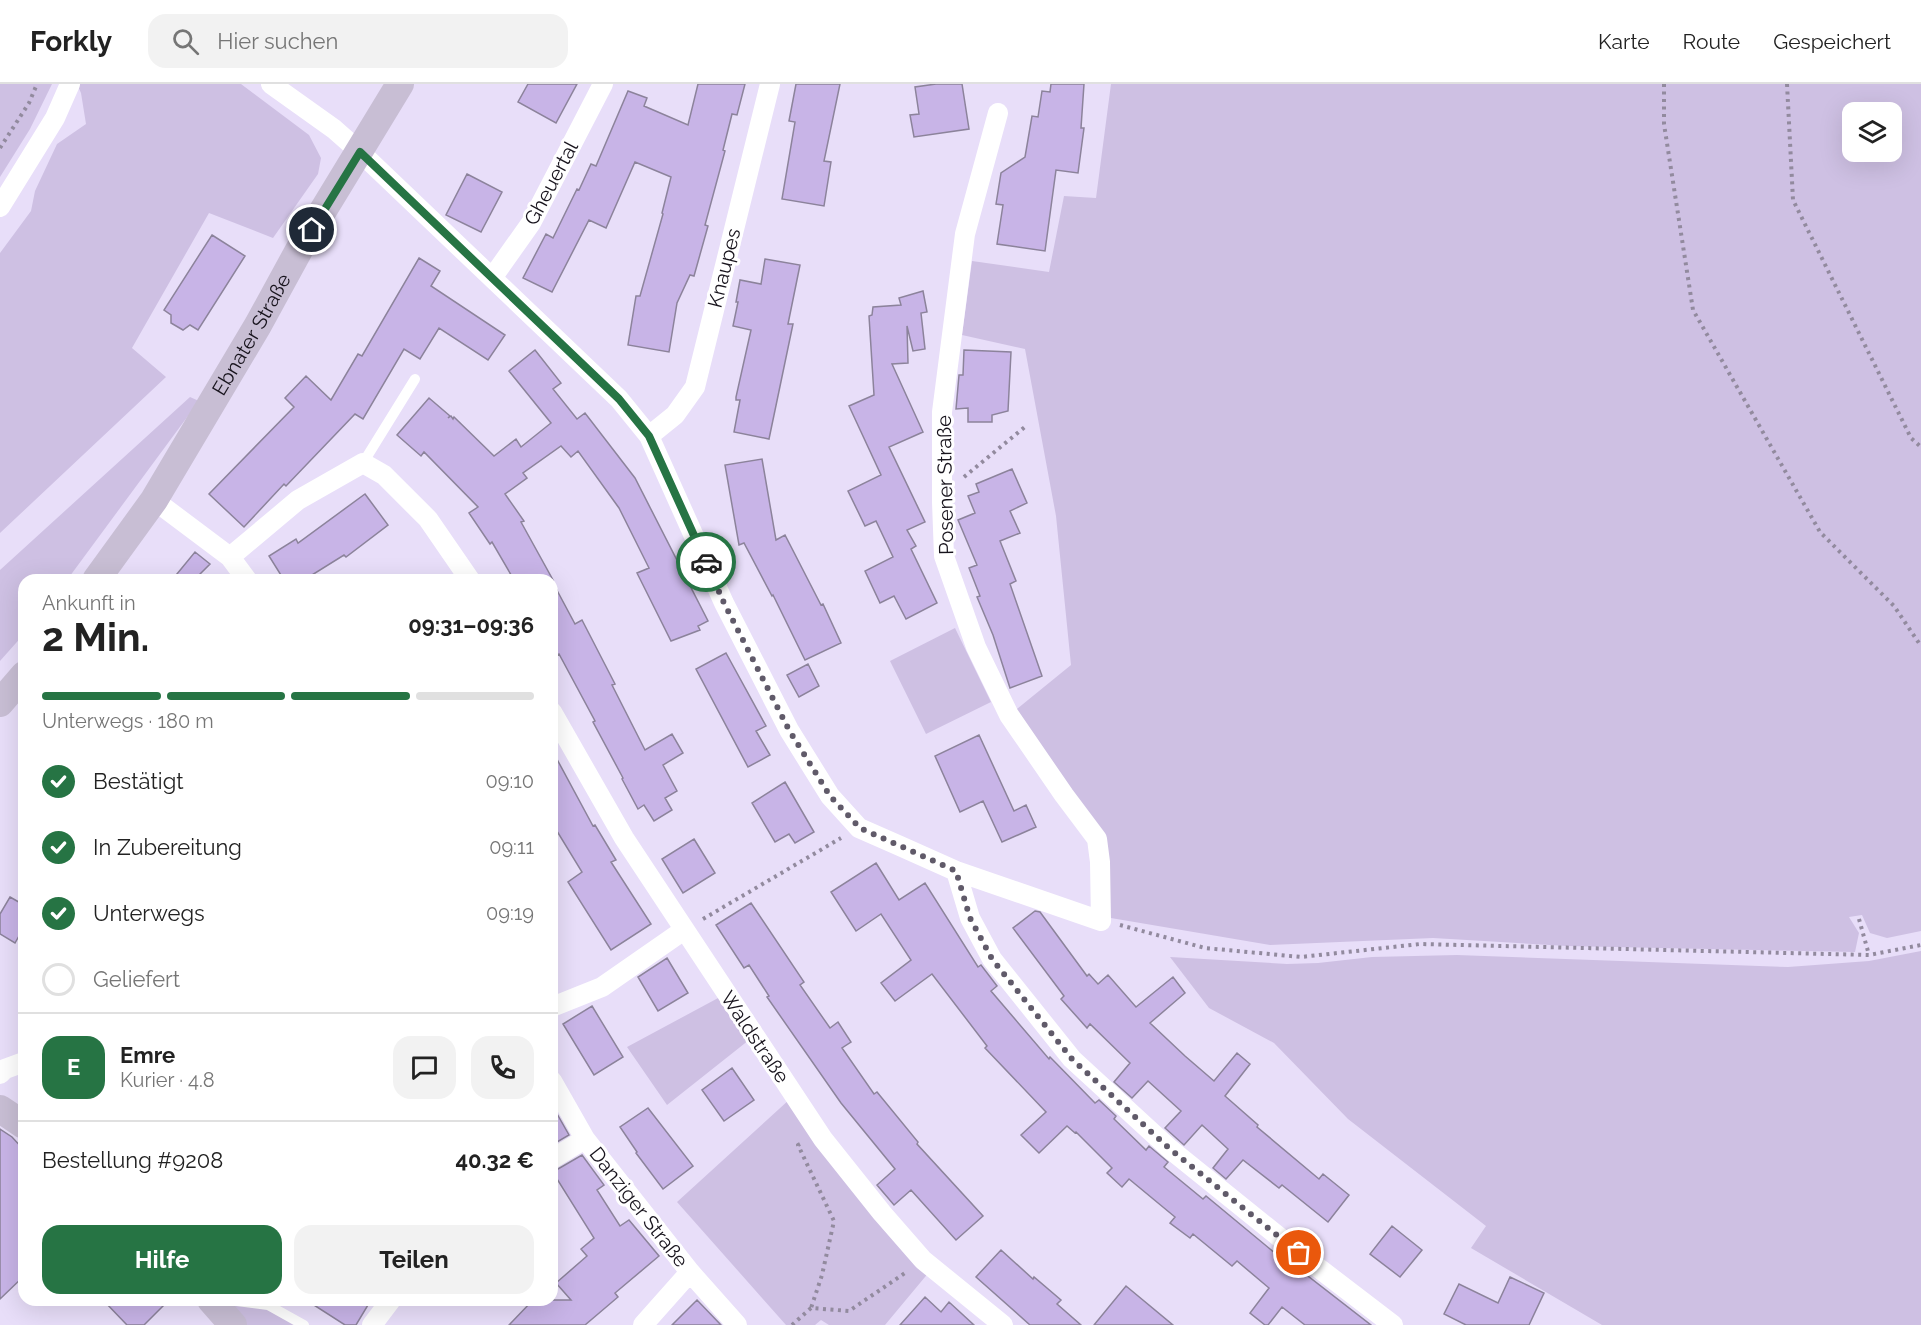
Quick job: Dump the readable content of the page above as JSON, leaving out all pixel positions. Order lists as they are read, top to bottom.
{
  "streets": {
    "main road": ["Ebnater Straße"],
    "street": [
      "Gheuertal",
      "Knaupes",
      "Posener Straße",
      "Waldstraße",
      "Danziger Straße"
    ]
  },
  "page": {
    "header": "Forkly",
    "search": "Hier suchen",
    "nav": ["Karte", "Route", "Gespeichert"],
    "heading": ["2 Min.", "Ankunft in", "09:31–09:36"],
    "panel": [
      "Emre",
      "Kurier · 4.8",
      "Bestellung #9208",
      "40.32 €"
    ],
    "bar": "Unterwegs · 180 m",
    "list": [
      ["Bestätigt", "09:10"],
      ["In Zubereitung", "09:11"],
      ["Unterwegs", "09:19"],
      "Geliefert"
    ],
    "round": "E",
    "buttons": ["Hilfe", "Teilen"]
  }
}
